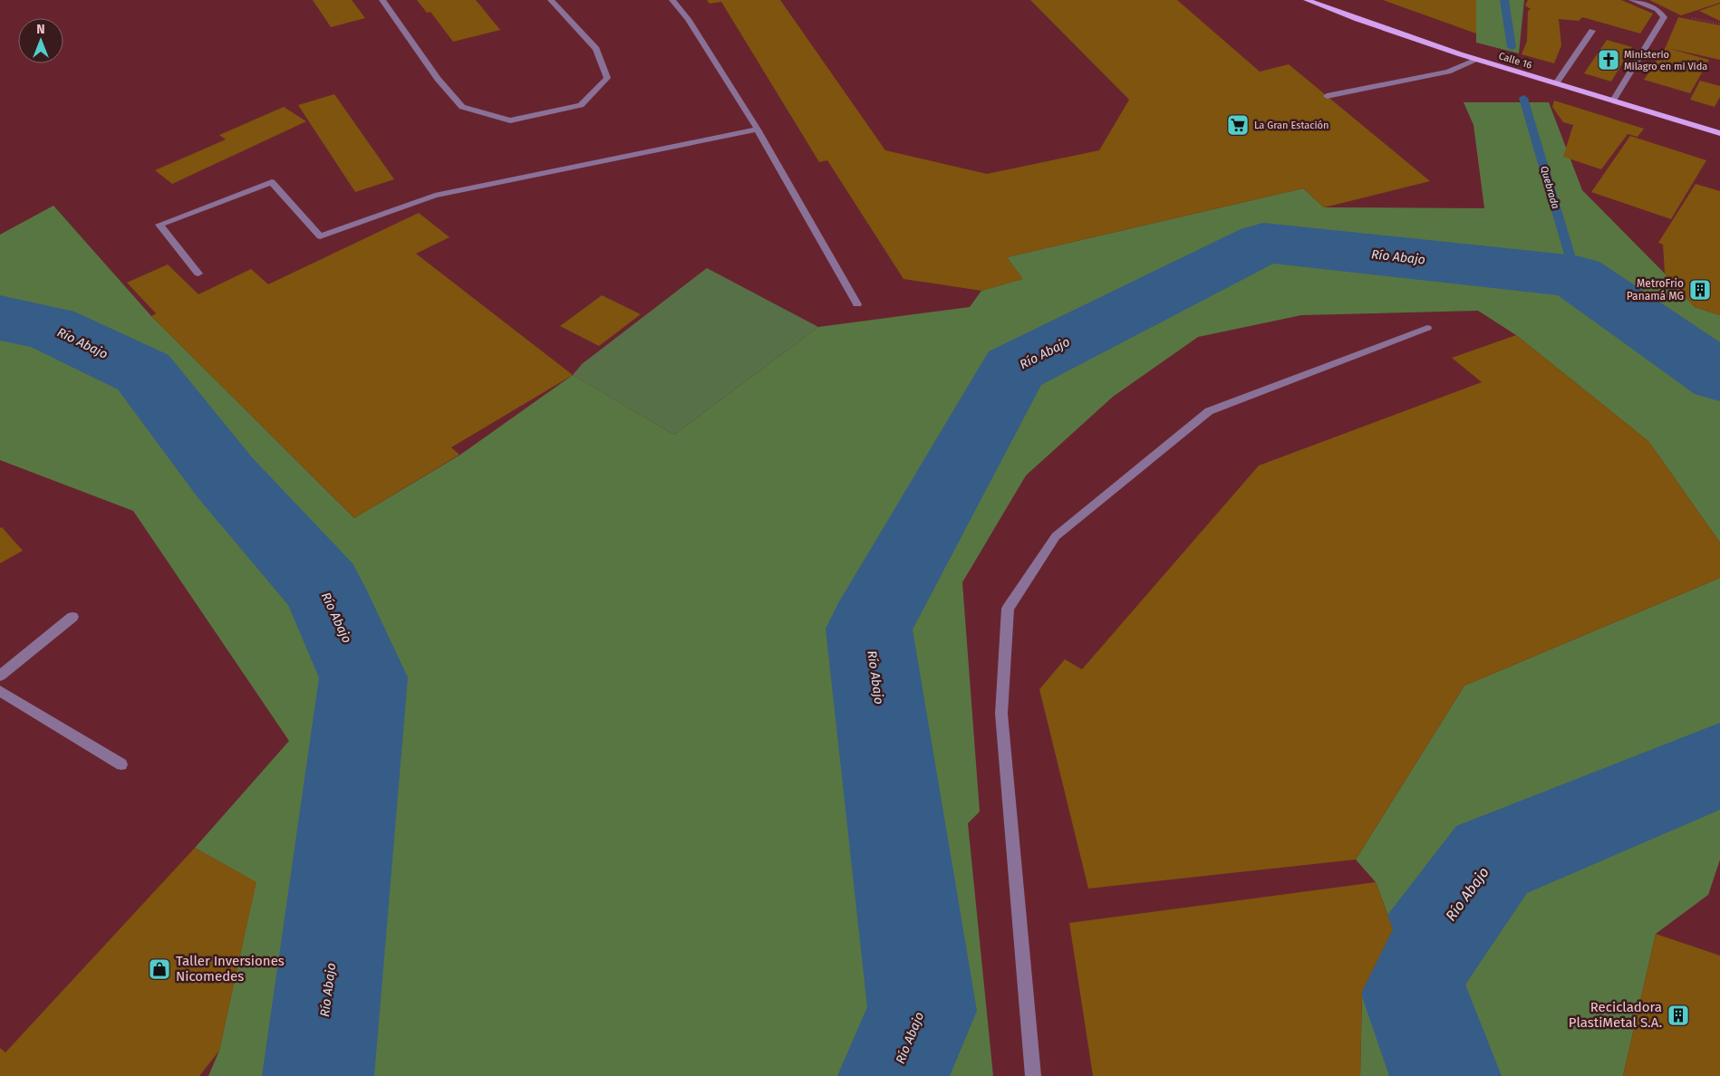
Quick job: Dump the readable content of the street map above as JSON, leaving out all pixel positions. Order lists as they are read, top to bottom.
{
  "streets": {
    "main road": ["Calle 16"]
  },
  "water": ["Quebrada", "Río Abajo"],
  "places": {
    "church": ["Ministerio Milagro en mi Vida"],
    "supermarket": ["La Gran Estación"],
    "building": ["MetroFrio Panamá MG", "Recicladora PlastiMetal S.A."],
    "shop": ["Taller Inversiones Nicomedes"]
  },
  "north": "top"
}
